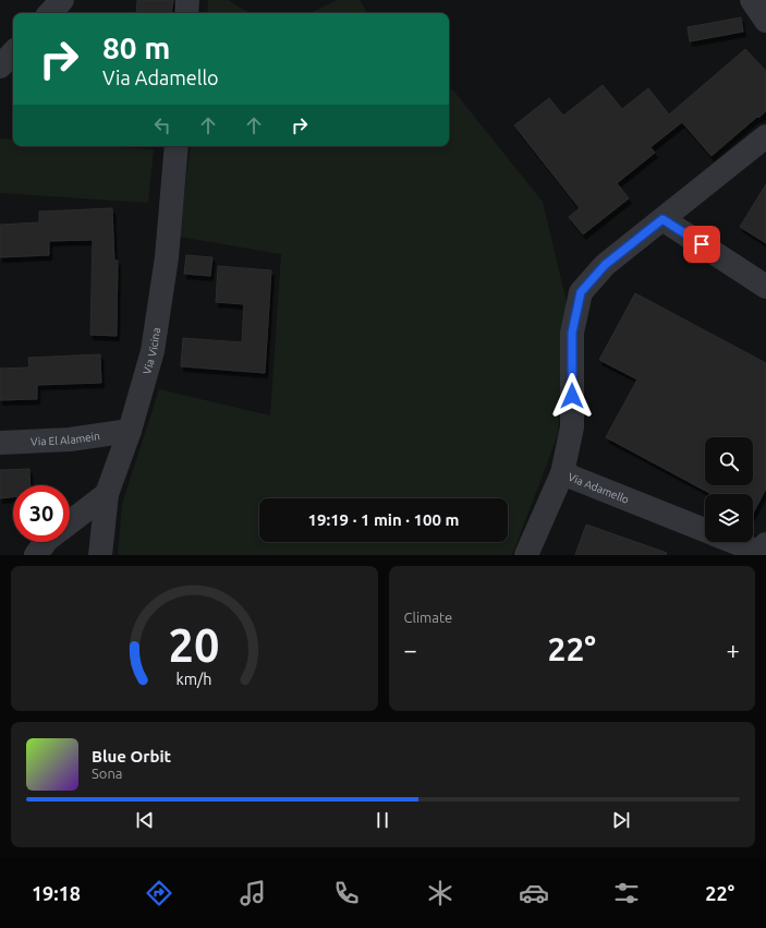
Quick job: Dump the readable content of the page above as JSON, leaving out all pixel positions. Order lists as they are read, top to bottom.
{
  "streets": {
    "street": ["Via Vicina", "Via El Alamein", "Via Adamello"]
  },
  "crossings": [
    ["Via Vicina", "Via El Alamein"]
  ],
  "page": {
    "turn": ["80 m", "Via Adamello"],
    "limit": "30",
    "trip": "19:19 · 1 min · 100 m",
    "tile": "Climate",
    "heat": ["−", "22°", "+"],
    "song": ["Blue Orbit", "Sona"],
    "tabs": ["19:18", "22°"],
    "gauge": ["20", "km/h"]
  }
}
